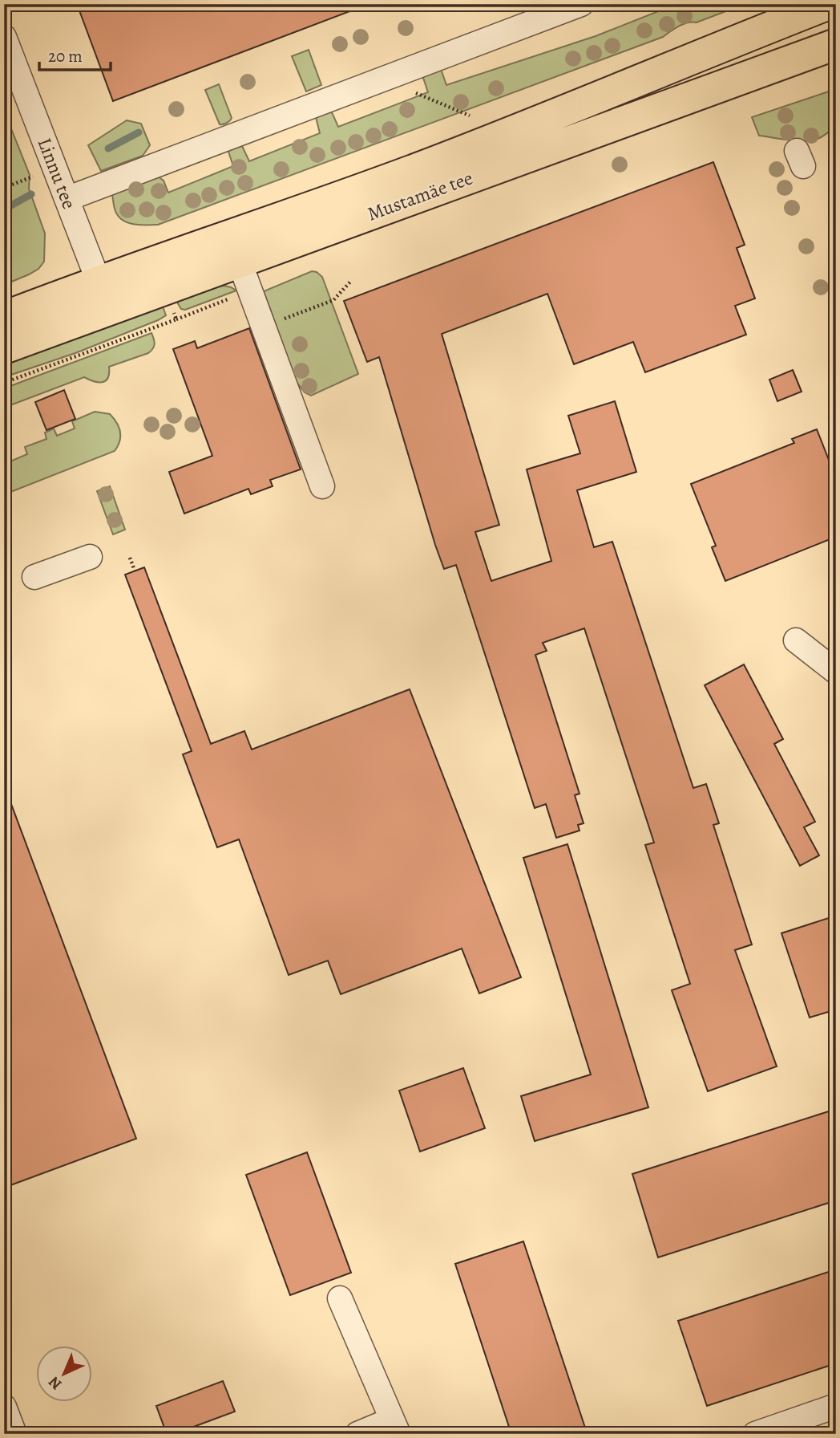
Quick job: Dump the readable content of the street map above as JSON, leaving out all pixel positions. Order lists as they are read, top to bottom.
{
  "streets": {
    "main road": ["Mustamäe tee"],
    "street": ["Linnu tee"]
  },
  "crossings": [
    ["Linnu tee", "Mustamäe tee"]
  ],
  "scale_bar": "20 m",
  "north": "bottom left"
}
